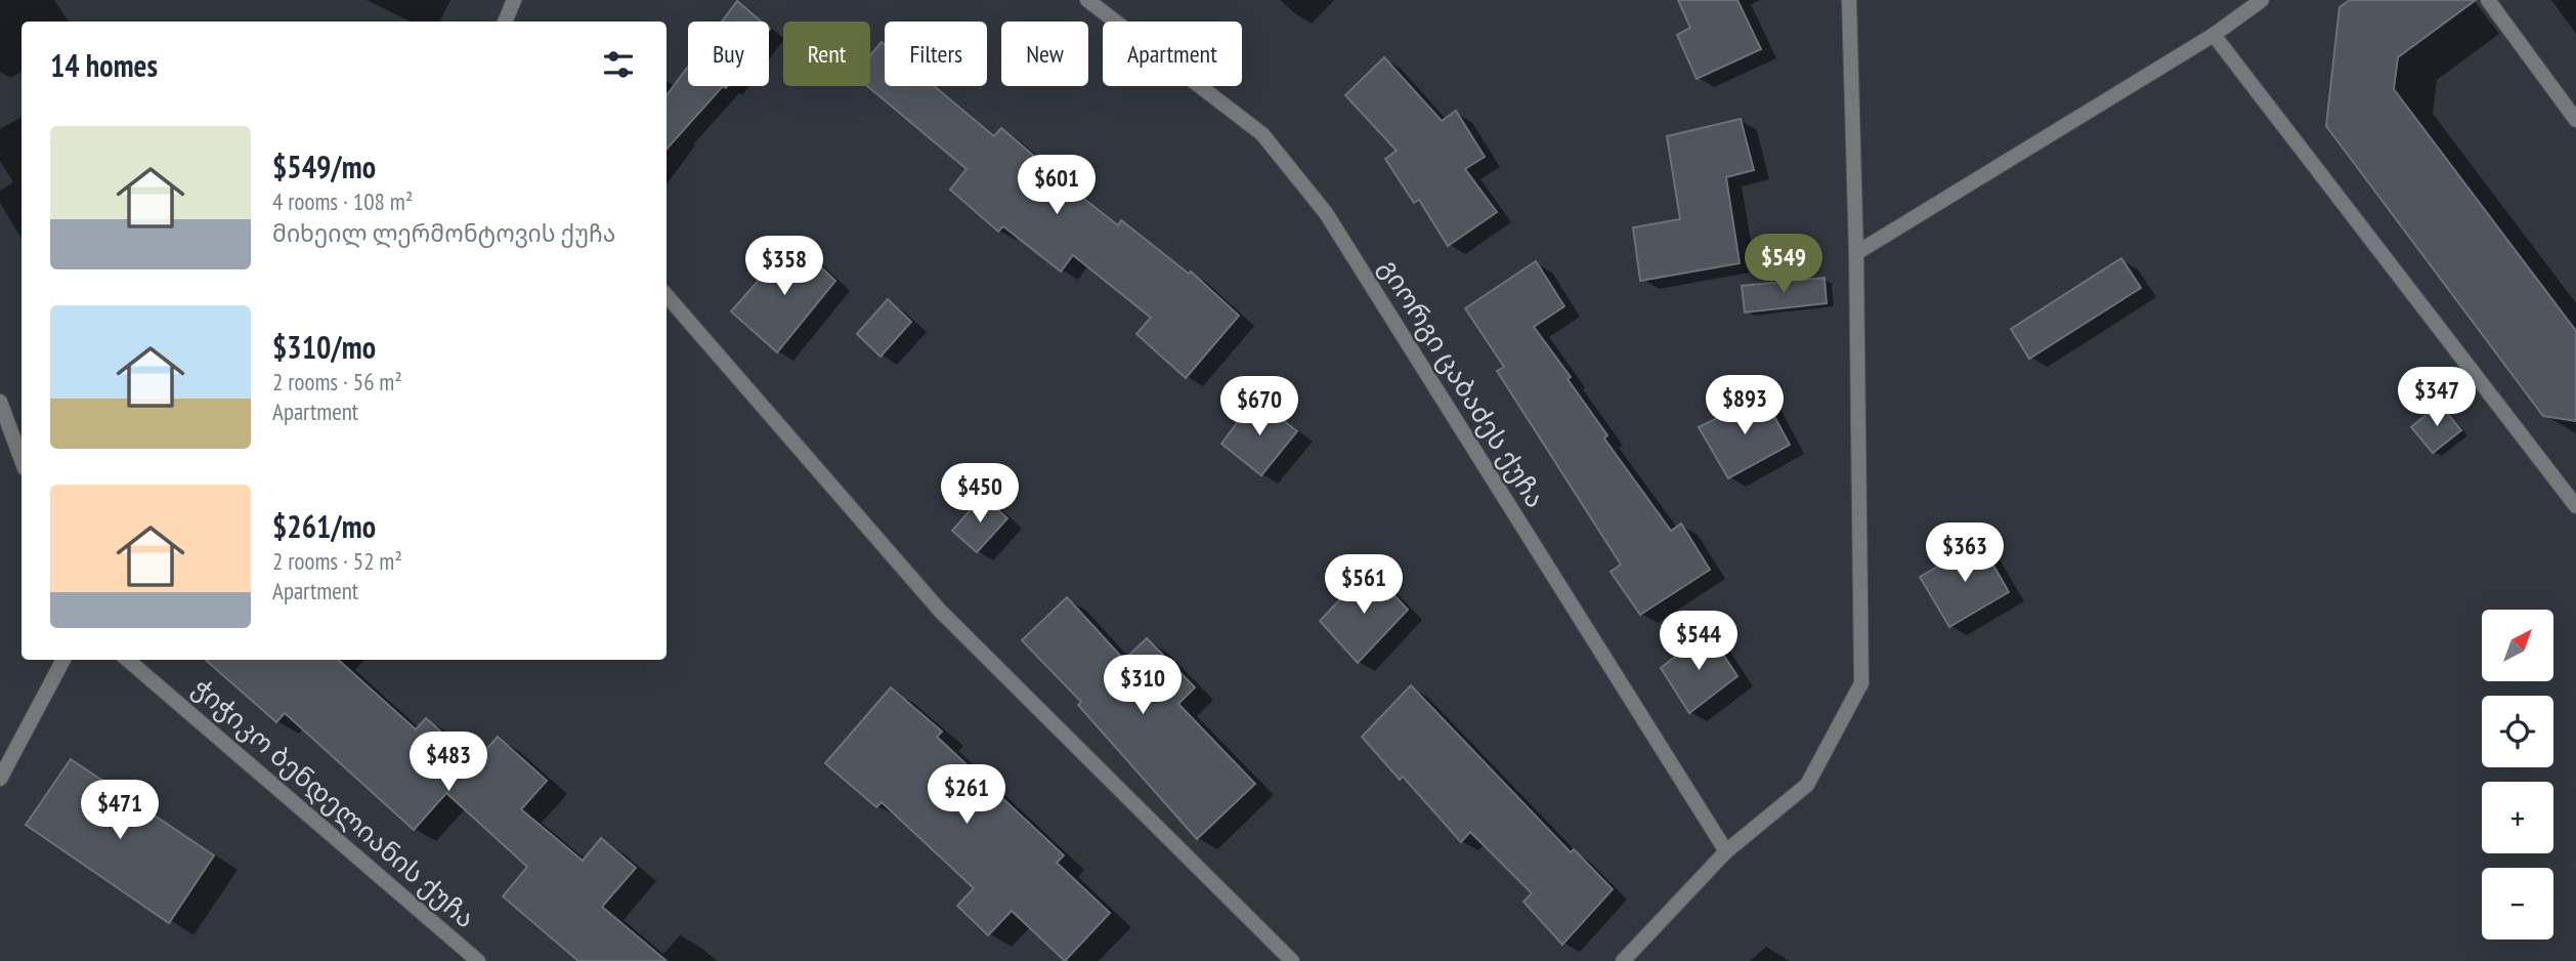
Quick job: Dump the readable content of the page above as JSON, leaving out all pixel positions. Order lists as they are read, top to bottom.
{
  "streets": {
    "street": ["გიორგი ცაბაძეს ქუჩა", "ჭიჭიკო ბენდელიანის ქუჩა"]
  },
  "north": "top right",
  "page": {
    "chip": [
      "Buy",
      "Rent",
      "Filters",
      "New",
      "Apartment"
    ],
    "heading": "14 homes",
    "list": [
      {
        "name": "$549/mo",
        "note": "4 rooms · 108 m² · მიხეილ ლერმონტოვის ქუჩა"
      },
      {
        "name": "$310/mo",
        "note": "2 rooms · 56 m² · Apartment"
      },
      {
        "name": "$261/mo",
        "note": "2 rooms · 52 m² · Apartment"
      }
    ],
    "price": [
      "$601",
      "$549",
      "$358",
      "$347",
      "$893",
      "$670",
      "$450",
      "$363",
      "$561",
      "$544",
      "$310",
      "$483",
      "$261",
      "$471"
    ],
    "map_buttons": ["+", "−"]
  }
}
